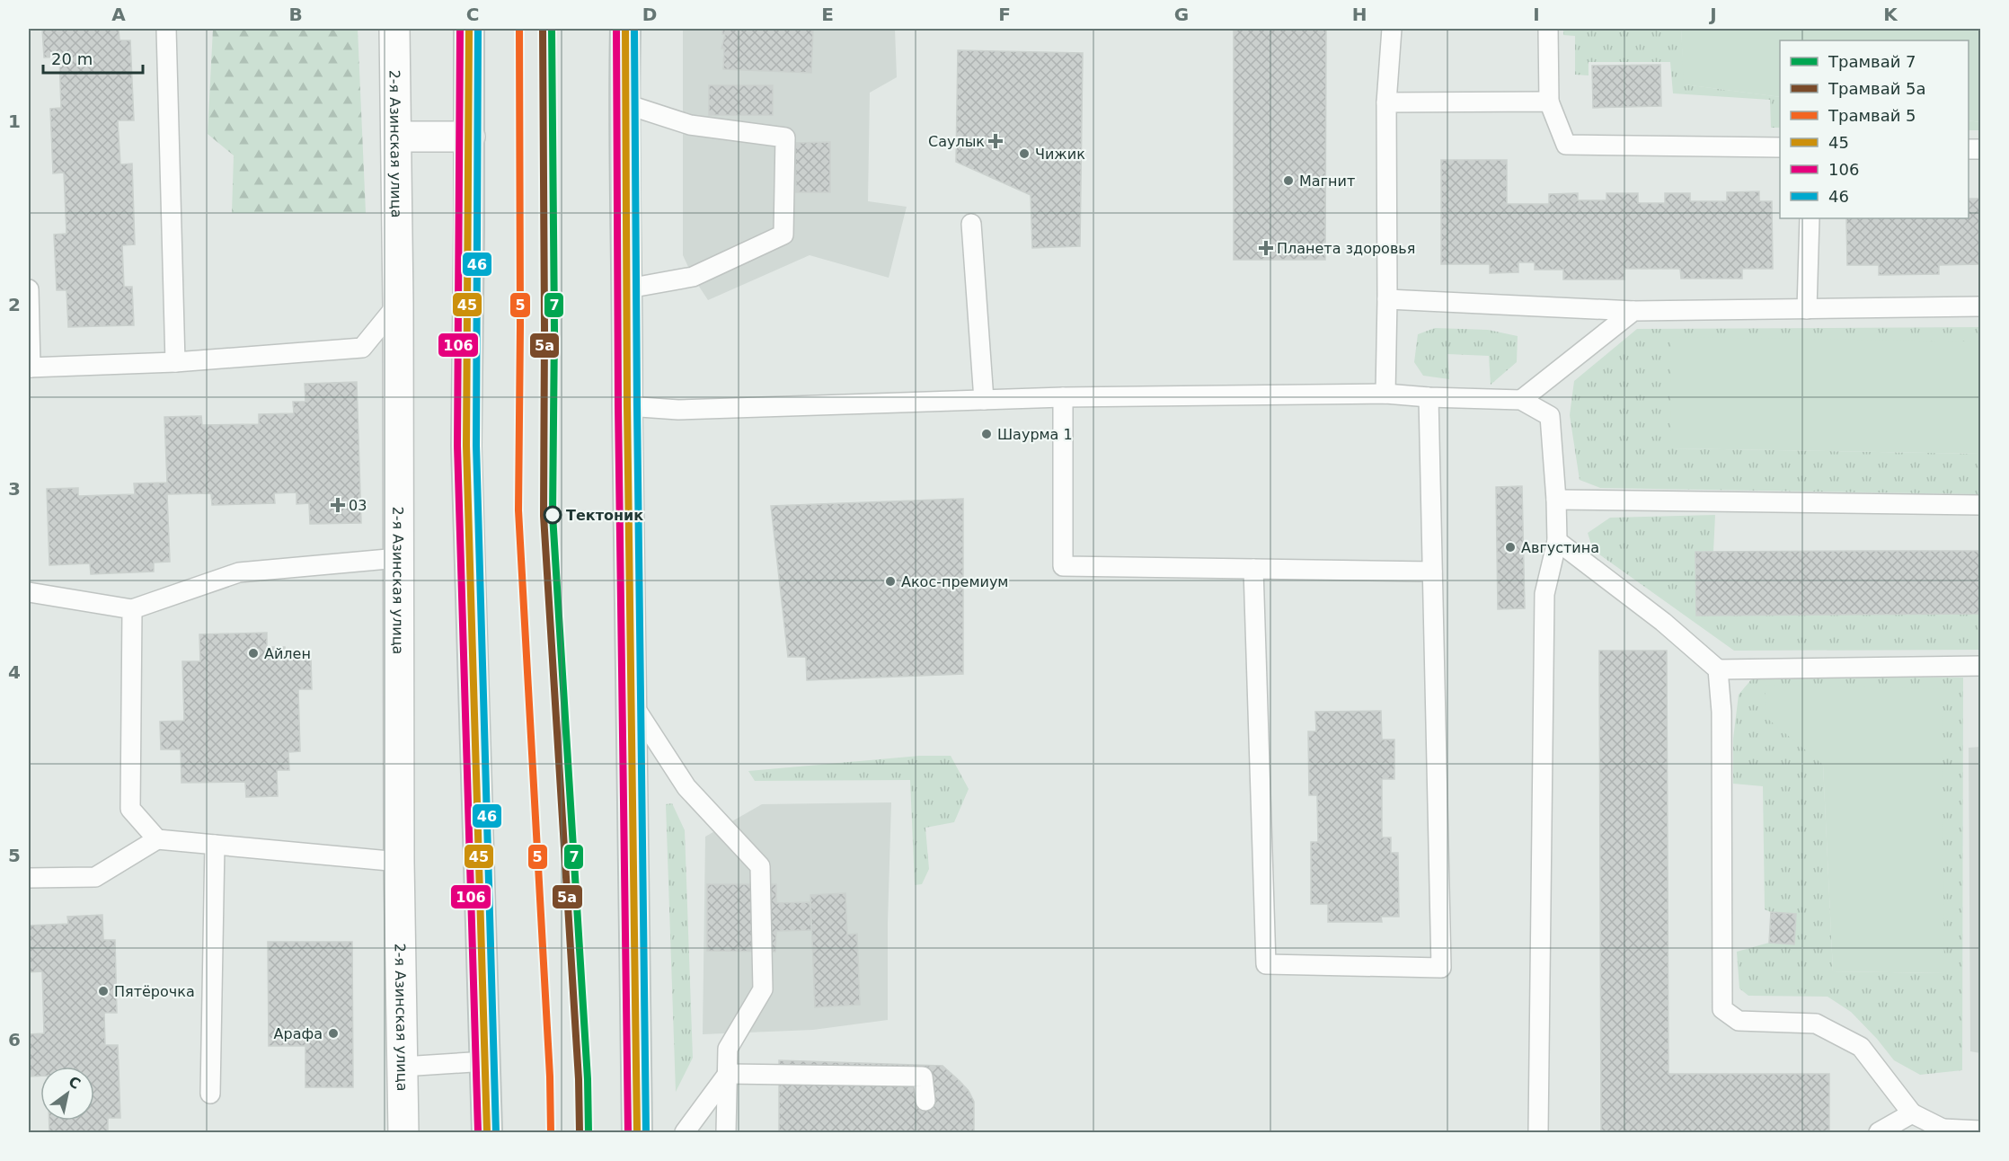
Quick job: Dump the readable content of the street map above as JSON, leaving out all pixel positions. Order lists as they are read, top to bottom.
{
  "streets": {
    "street": ["2-я Азинская улица"]
  },
  "places": {
    "health": ["Саулык", "Планета здоровья", "03"],
    "other": [
      "Чижик",
      "Магнит",
      "Шаурма 1",
      "Тектоник",
      "Августина",
      "Акос-премиум",
      "Айлен",
      "Пятёрочка",
      "Арафа"
    ]
  },
  "lines": [
    "tram line 7",
    "tram line 5а",
    "tram line 5",
    "transit line 45",
    "transit line 106",
    "transit line 46"
  ],
  "legend": [
    "Трамвай 7",
    "Трамвай 5а",
    "Трамвай 5",
    "45",
    "106",
    "46"
  ],
  "scale_bar": "20 m",
  "north": "top right",
  "grid": {
    "columns": [
      "A",
      "B",
      "C",
      "D",
      "E",
      "F",
      "G",
      "H",
      "I",
      "J",
      "K"
    ],
    "rows": [
      "1",
      "2",
      "3",
      "4",
      "5",
      "6"
    ]
  }
}
